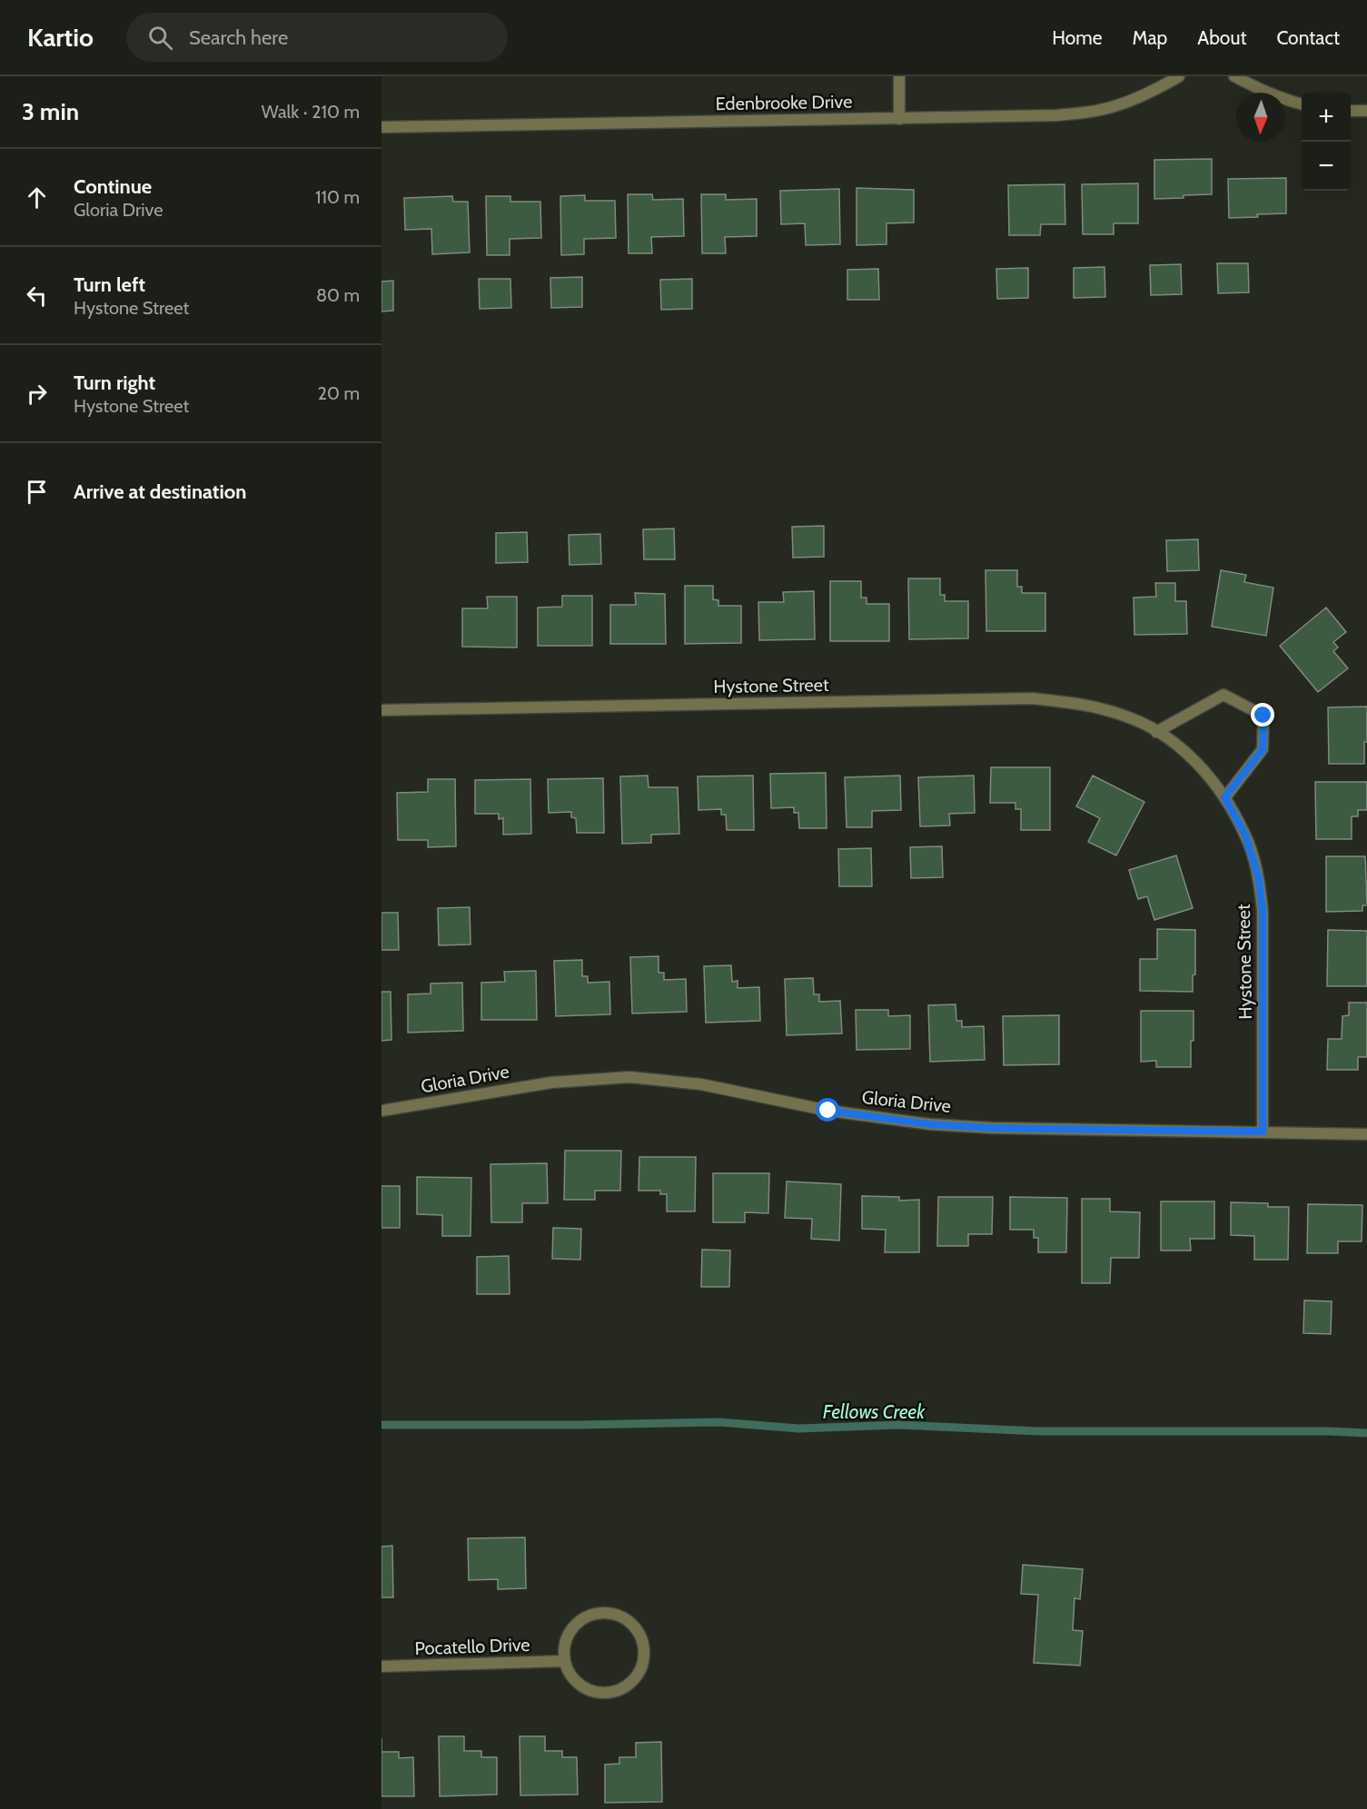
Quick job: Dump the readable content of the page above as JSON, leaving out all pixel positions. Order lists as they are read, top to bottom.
{
  "streets": {
    "street": [
      "Edenbrooke Drive",
      "Hystone Street",
      "Gloria Drive",
      "Pocatello Drive"
    ]
  },
  "crossings": [
    ["Hystone Street", "Gloria Drive"]
  ],
  "water": ["Fellows Creek"],
  "north": "bottom",
  "page": {
    "header": "Kartio",
    "search": "Search here",
    "nav": [
      "Home",
      "Map",
      "About",
      "Contact"
    ],
    "heading": ["3 min", "Walk · 210 m"],
    "map_buttons": ["+", "−"],
    "list": [
      ["Continue", "Gloria Drive", "110 m"],
      ["Turn left", "Hystone Street", "80 m"],
      ["Turn right", "Hystone Street", "20 m"],
      "Arrive at destination"
    ]
  }
}
